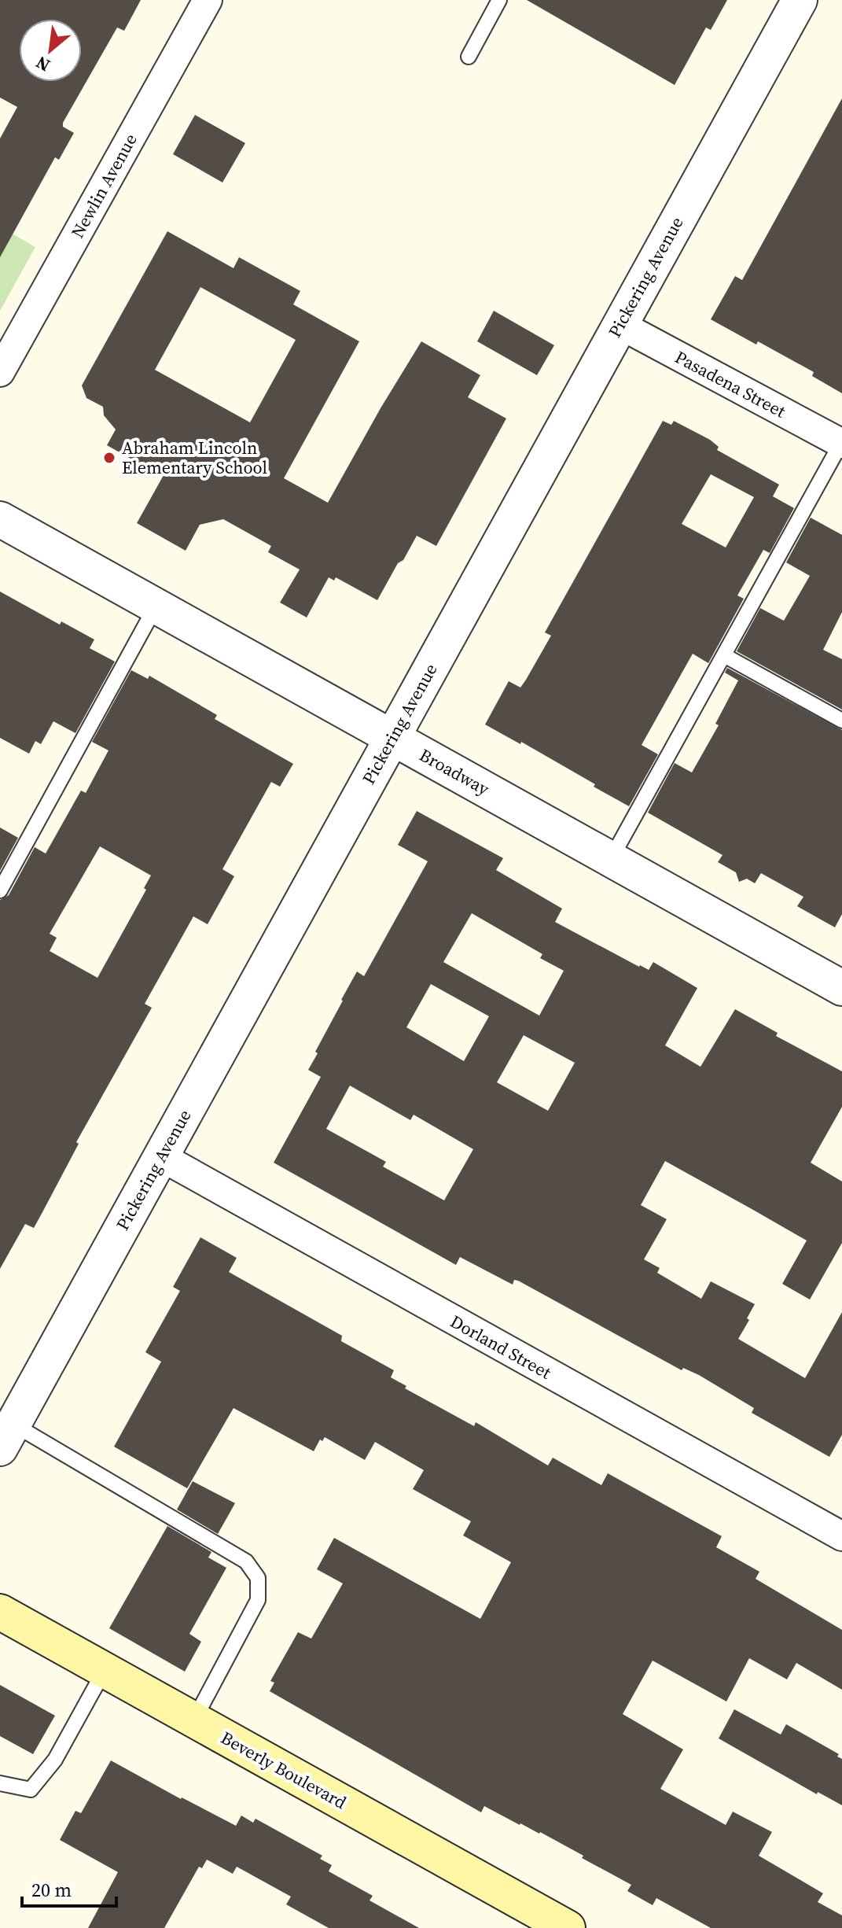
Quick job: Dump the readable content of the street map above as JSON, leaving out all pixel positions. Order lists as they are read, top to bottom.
{
  "streets": {
    "main road": ["Beverly Boulevard"],
    "street": [
      "Newlin Avenue",
      "Pickering Avenue",
      "Pasadena Street",
      "Broadway",
      "Dorland Street"
    ]
  },
  "crossings": [
    ["Pickering Avenue", "Pasadena Street"],
    ["Pickering Avenue", "Broadway"],
    ["Pickering Avenue", "Dorland Street"]
  ],
  "places": ["Abraham Lincoln Elementary School"],
  "scale_bar": "20 m",
  "north": "bottom left"
}
